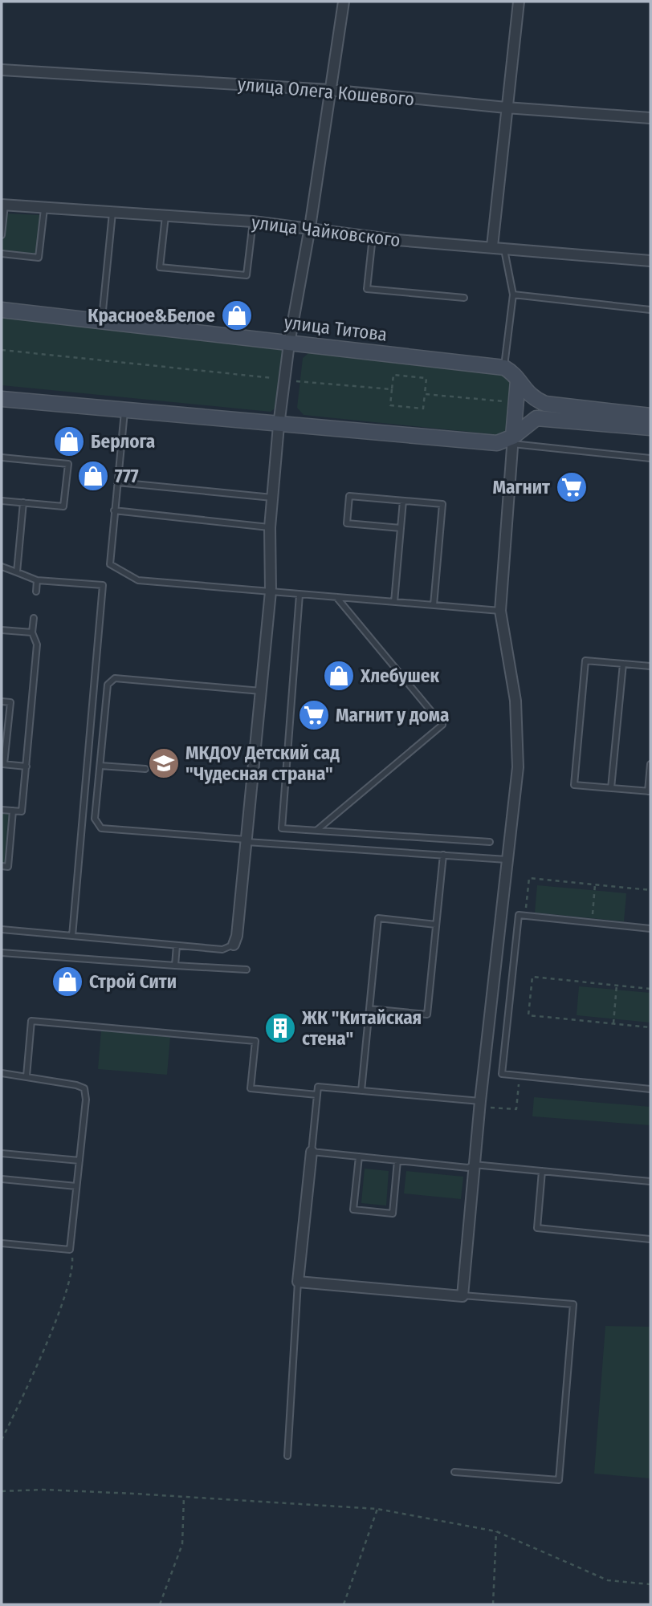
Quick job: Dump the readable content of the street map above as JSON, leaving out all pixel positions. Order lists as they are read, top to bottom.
{
  "streets": {
    "street": ["улица Олега Кошевого", "улица Чайковского", "улица Титова"]
  },
  "places": {
    "shop": [
      "Красное&Белое",
      "Берлога",
      "777",
      "Хлебушек",
      "Строй Сити"
    ],
    "supermarket": ["Магнит", "Магнит у дома"],
    "school or university": ["МКДОУ Детский сад \"Чудесная страна\""],
    "building": ["ЖК \"Китайская стена\""]
  }
}
